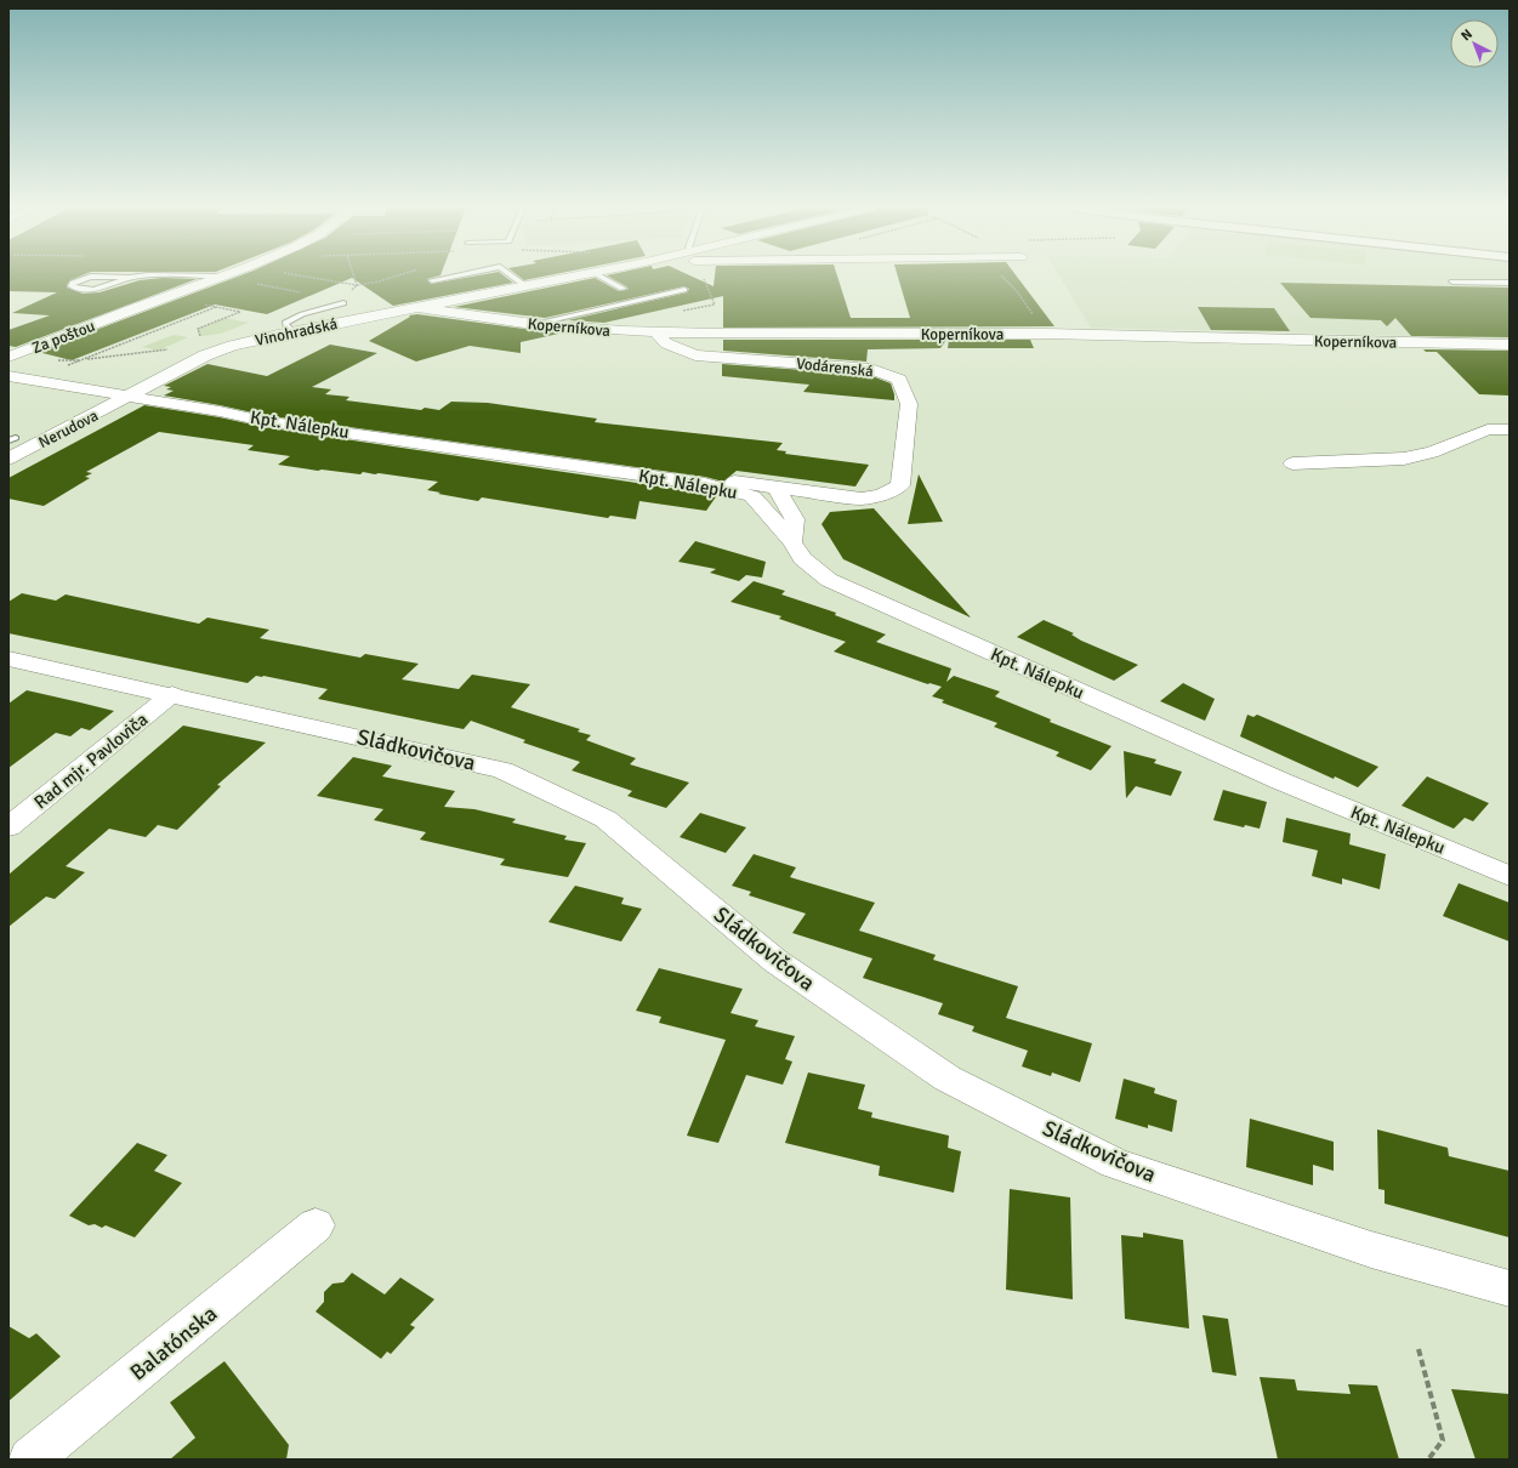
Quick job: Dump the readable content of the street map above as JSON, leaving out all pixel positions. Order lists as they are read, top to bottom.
{
  "streets": {
    "street": [
      "Koperníkova",
      "Vinohradská",
      "Za poštou",
      "Vodárenská",
      "Kpt. Nálepku",
      "Nerudova",
      "Sládkovičova",
      "Rad mjr. Pavloviča",
      "Balatónska"
    ]
  },
  "crossings": [
    ["Koperníkova", "Vinohradská"],
    ["Koperníkova", "Vodárenská"],
    ["Vinohradská", "Kpt. Nálepku"],
    ["Vinohradská", "Nerudova"],
    ["Kpt. Nálepku", "Nerudova"],
    ["Sládkovičova", "Rad mjr. Pavloviča"]
  ],
  "north": "top left"
}
